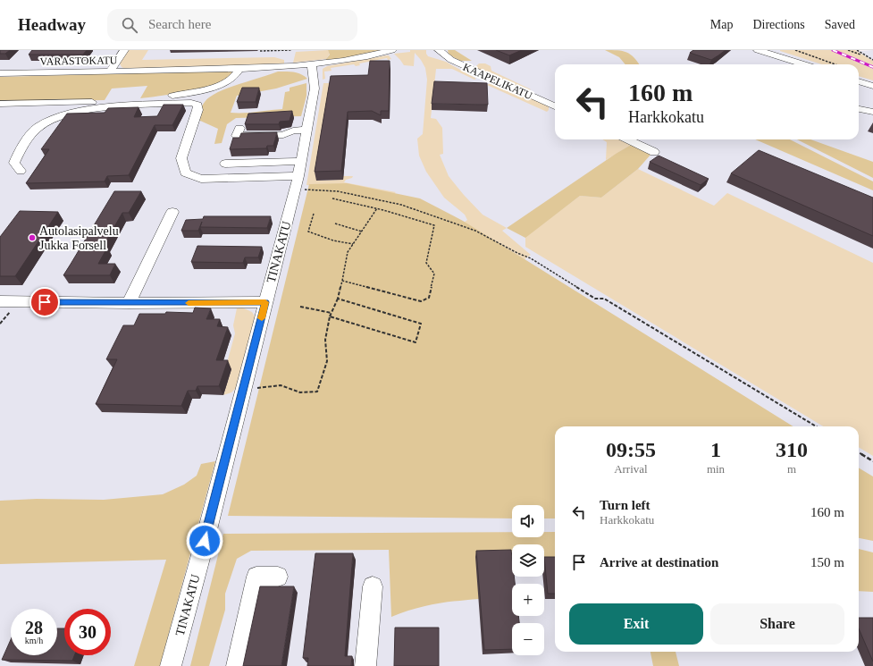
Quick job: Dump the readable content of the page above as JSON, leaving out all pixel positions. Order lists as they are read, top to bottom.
{
  "streets": {
    "street": ["VARASTOKATU", "KAAPELIKATU", "TINAKATU"]
  },
  "crossings": [
    ["VARASTOKATU", "TINAKATU"]
  ],
  "places": ["Autolasipalvelu Jukka Forsell"],
  "page": {
    "header": "Headway",
    "search": "Search here",
    "nav": ["Map", "Directions", "Saved"],
    "turn": ["160 m", "Harkkokatu"],
    "eta": [
      "09:55",
      "Arrival",
      "1",
      "min",
      "310",
      "m"
    ],
    "list": [
      {
        "name": "Turn left",
        "note": "Harkkokatu",
        "value": "160 m"
      },
      {
        "name": "Arrive at destination",
        "value": "150 m"
      }
    ],
    "map_buttons": ["+", "−"],
    "buttons": ["Exit", "Share"],
    "speed": "28 km/h",
    "limit": "30"
  }
}
